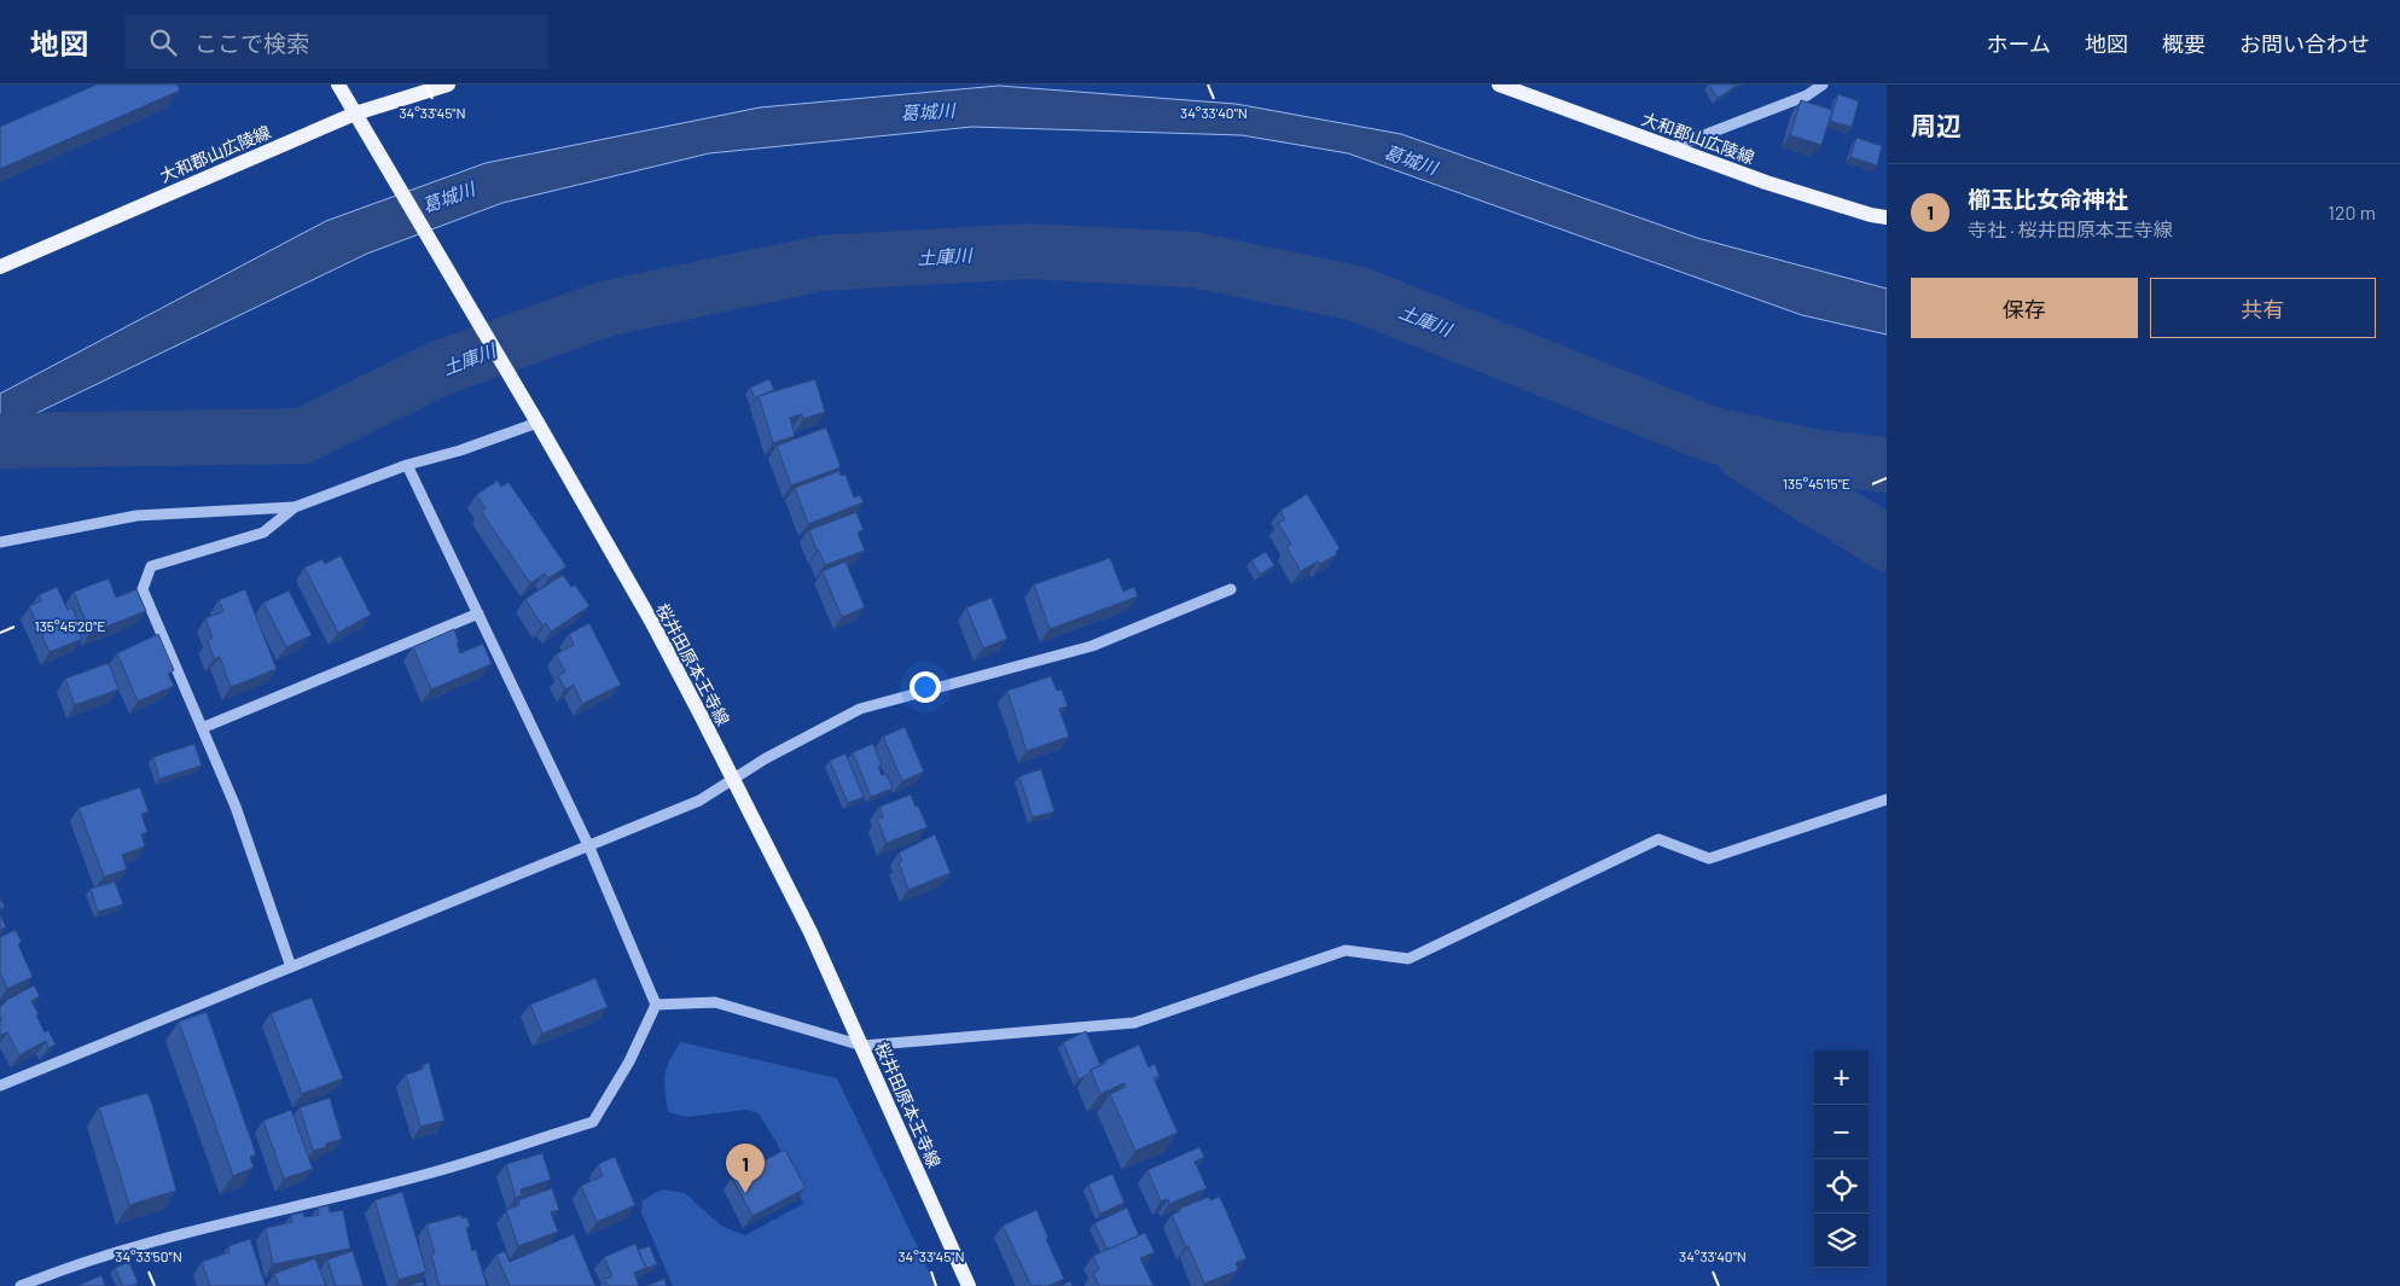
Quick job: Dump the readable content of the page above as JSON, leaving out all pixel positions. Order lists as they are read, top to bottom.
{
  "streets": {
    "main road": ["大和郡山広陵線", "桜井田原本王寺線"]
  },
  "crossings": [
    ["大和郡山広陵線", "桜井田原本王寺線"]
  ],
  "water": ["葛城川", "土庫川"],
  "page": {
    "header": "地図",
    "search": "ここで検索",
    "nav": [
      "ホーム",
      "地図",
      "概要",
      "お問い合わせ"
    ],
    "heading": "周辺",
    "list": [
      {
        "mark": "1",
        "name": "櫛玉比女命神社",
        "note": "寺社 · 桜井田原本王寺線",
        "value": "120 m"
      }
    ],
    "buttons": ["保存", "共有"],
    "map_buttons": ["+", "−"],
    "pins": "1"
  },
  "coordinates": [
    "34°33'45\"N",
    "34°33'40\"N",
    "135°45'15\"E",
    "135°45'20\"E",
    "34°33'50\"N"
  ]
}
